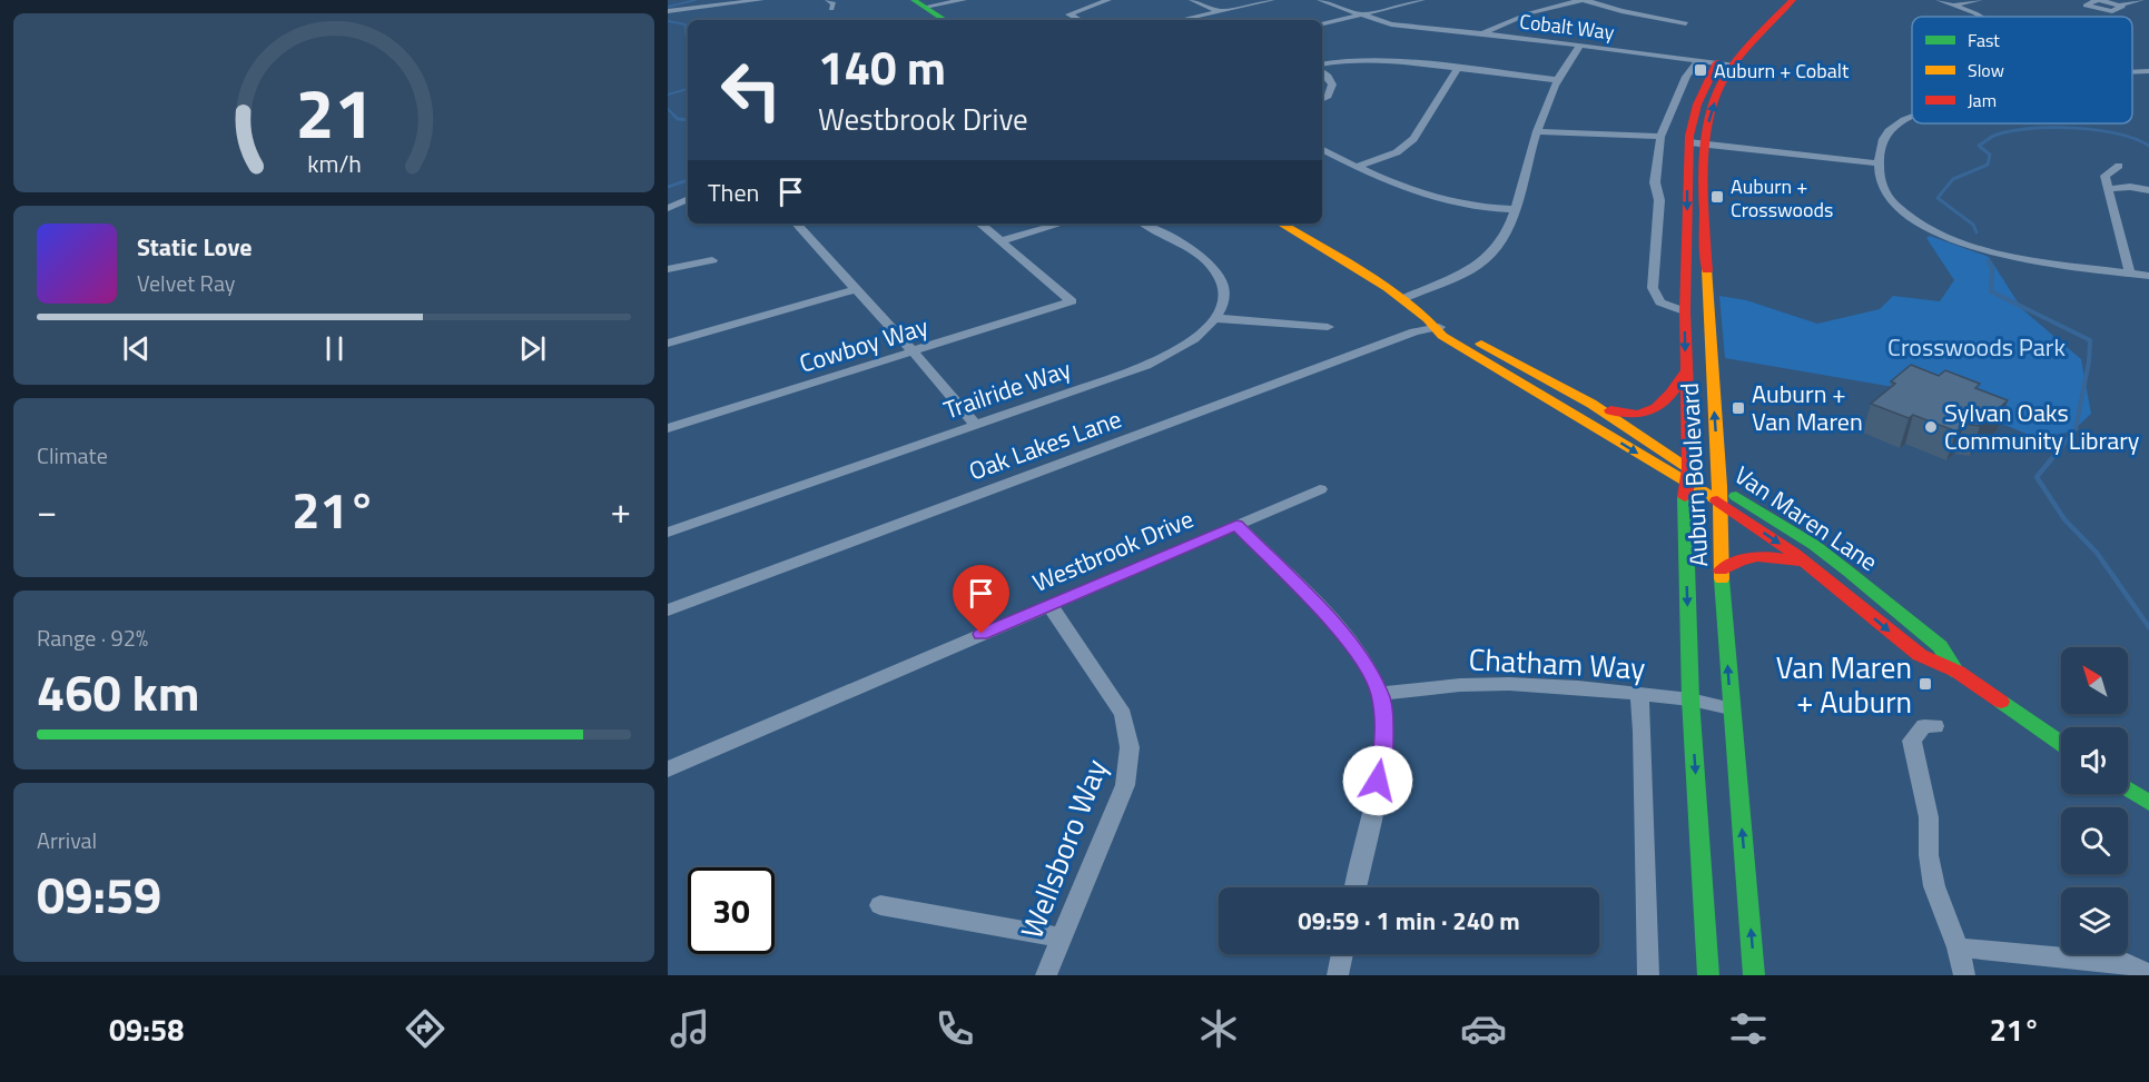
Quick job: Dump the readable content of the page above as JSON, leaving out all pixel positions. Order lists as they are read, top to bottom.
{
  "streets": {
    "main road": ["Auburn Boulevard", "Van Maren Lane"],
    "street": [
      "Cobalt Way",
      "Cowboy Way",
      "Trailride Way",
      "Oak Lakes Lane",
      "Westbrook Drive",
      "Chatham Way",
      "Wellsboro Way"
    ]
  },
  "crossings": [
    ["Cobalt Way", "Auburn Boulevard"],
    ["Oak Lakes Lane", "Van Maren Lane"],
    ["Auburn Boulevard", "Van Maren Lane"],
    ["Auburn Boulevard", "Chatham Way"],
    ["Westbrook Drive", "Wellsboro Way"]
  ],
  "parks": ["Crosswoods Park"],
  "places": {
    "transit": [
      "Auburn + Cobalt",
      "Auburn + Crosswoods",
      "Auburn + Van Maren",
      "Van Maren + Auburn"
    ],
    "other": ["Sylvan Oaks Community Library"]
  },
  "legend": ["Fast", "Slow", "Jam"],
  "north": "top left",
  "page": {
    "turn": ["140 m", "Westbrook Drive"],
    "then": "Then",
    "song": ["Static Love", "Velvet Ray"],
    "tile": [
      "Climate",
      ["Range · 92%", "460 km"],
      ["Arrival", "09:59"]
    ],
    "heat": ["−", "21°", "+"],
    "limit": "30",
    "trip": "09:59 · 1 min · 240 m",
    "tabs": ["09:58", "21°"],
    "gauge": ["21", "km/h"]
  }
}
